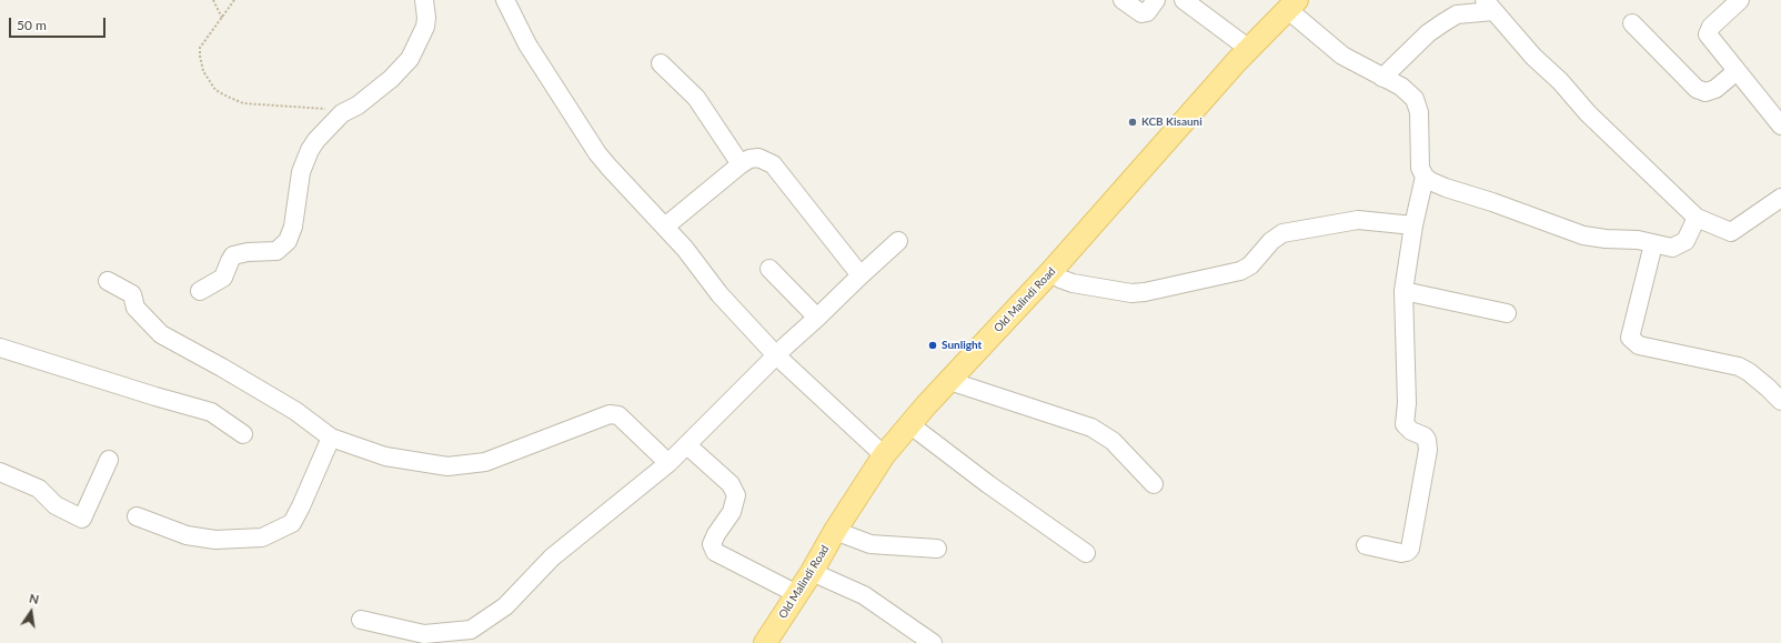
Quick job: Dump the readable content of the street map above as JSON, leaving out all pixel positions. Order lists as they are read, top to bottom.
{
  "streets": {
    "main road": ["Old Malindi Road"]
  },
  "places": ["KCB Kisauni", "Sunlight"],
  "scale_bar": "50 m",
  "north": "top"
}
